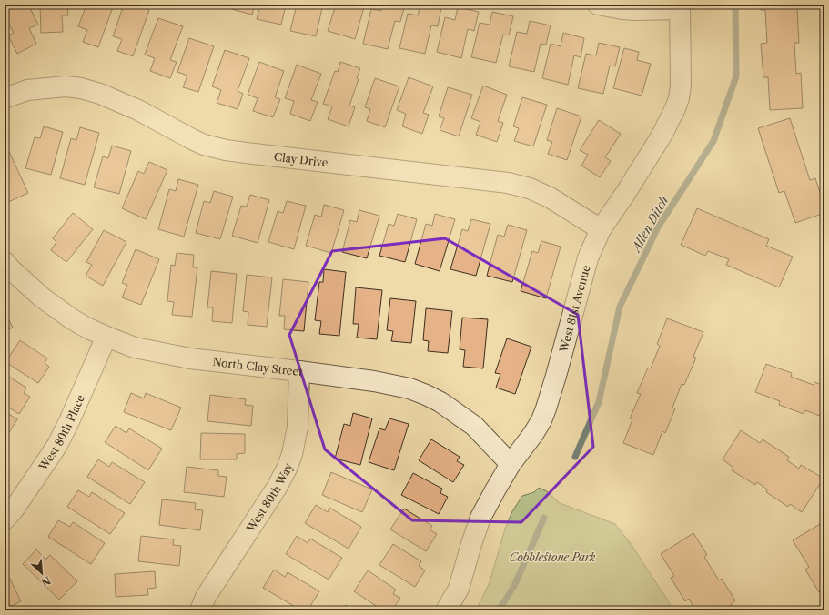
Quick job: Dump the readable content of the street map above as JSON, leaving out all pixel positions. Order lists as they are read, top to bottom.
{
  "streets": {
    "street": [
      "Clay Drive",
      "West 81st Avenue",
      "North Clay Street",
      "West 80th Place",
      "West 80th Way"
    ]
  },
  "crossings": [
    ["Clay Drive", "West 81st Avenue"],
    ["West 81st Avenue", "North Clay Street"],
    ["North Clay Street", "West 80th Place"],
    ["North Clay Street", "West 80th Way"]
  ],
  "water": ["Allen Ditch"],
  "parks": ["Cobblestone Park"],
  "north": "bottom right"
}
